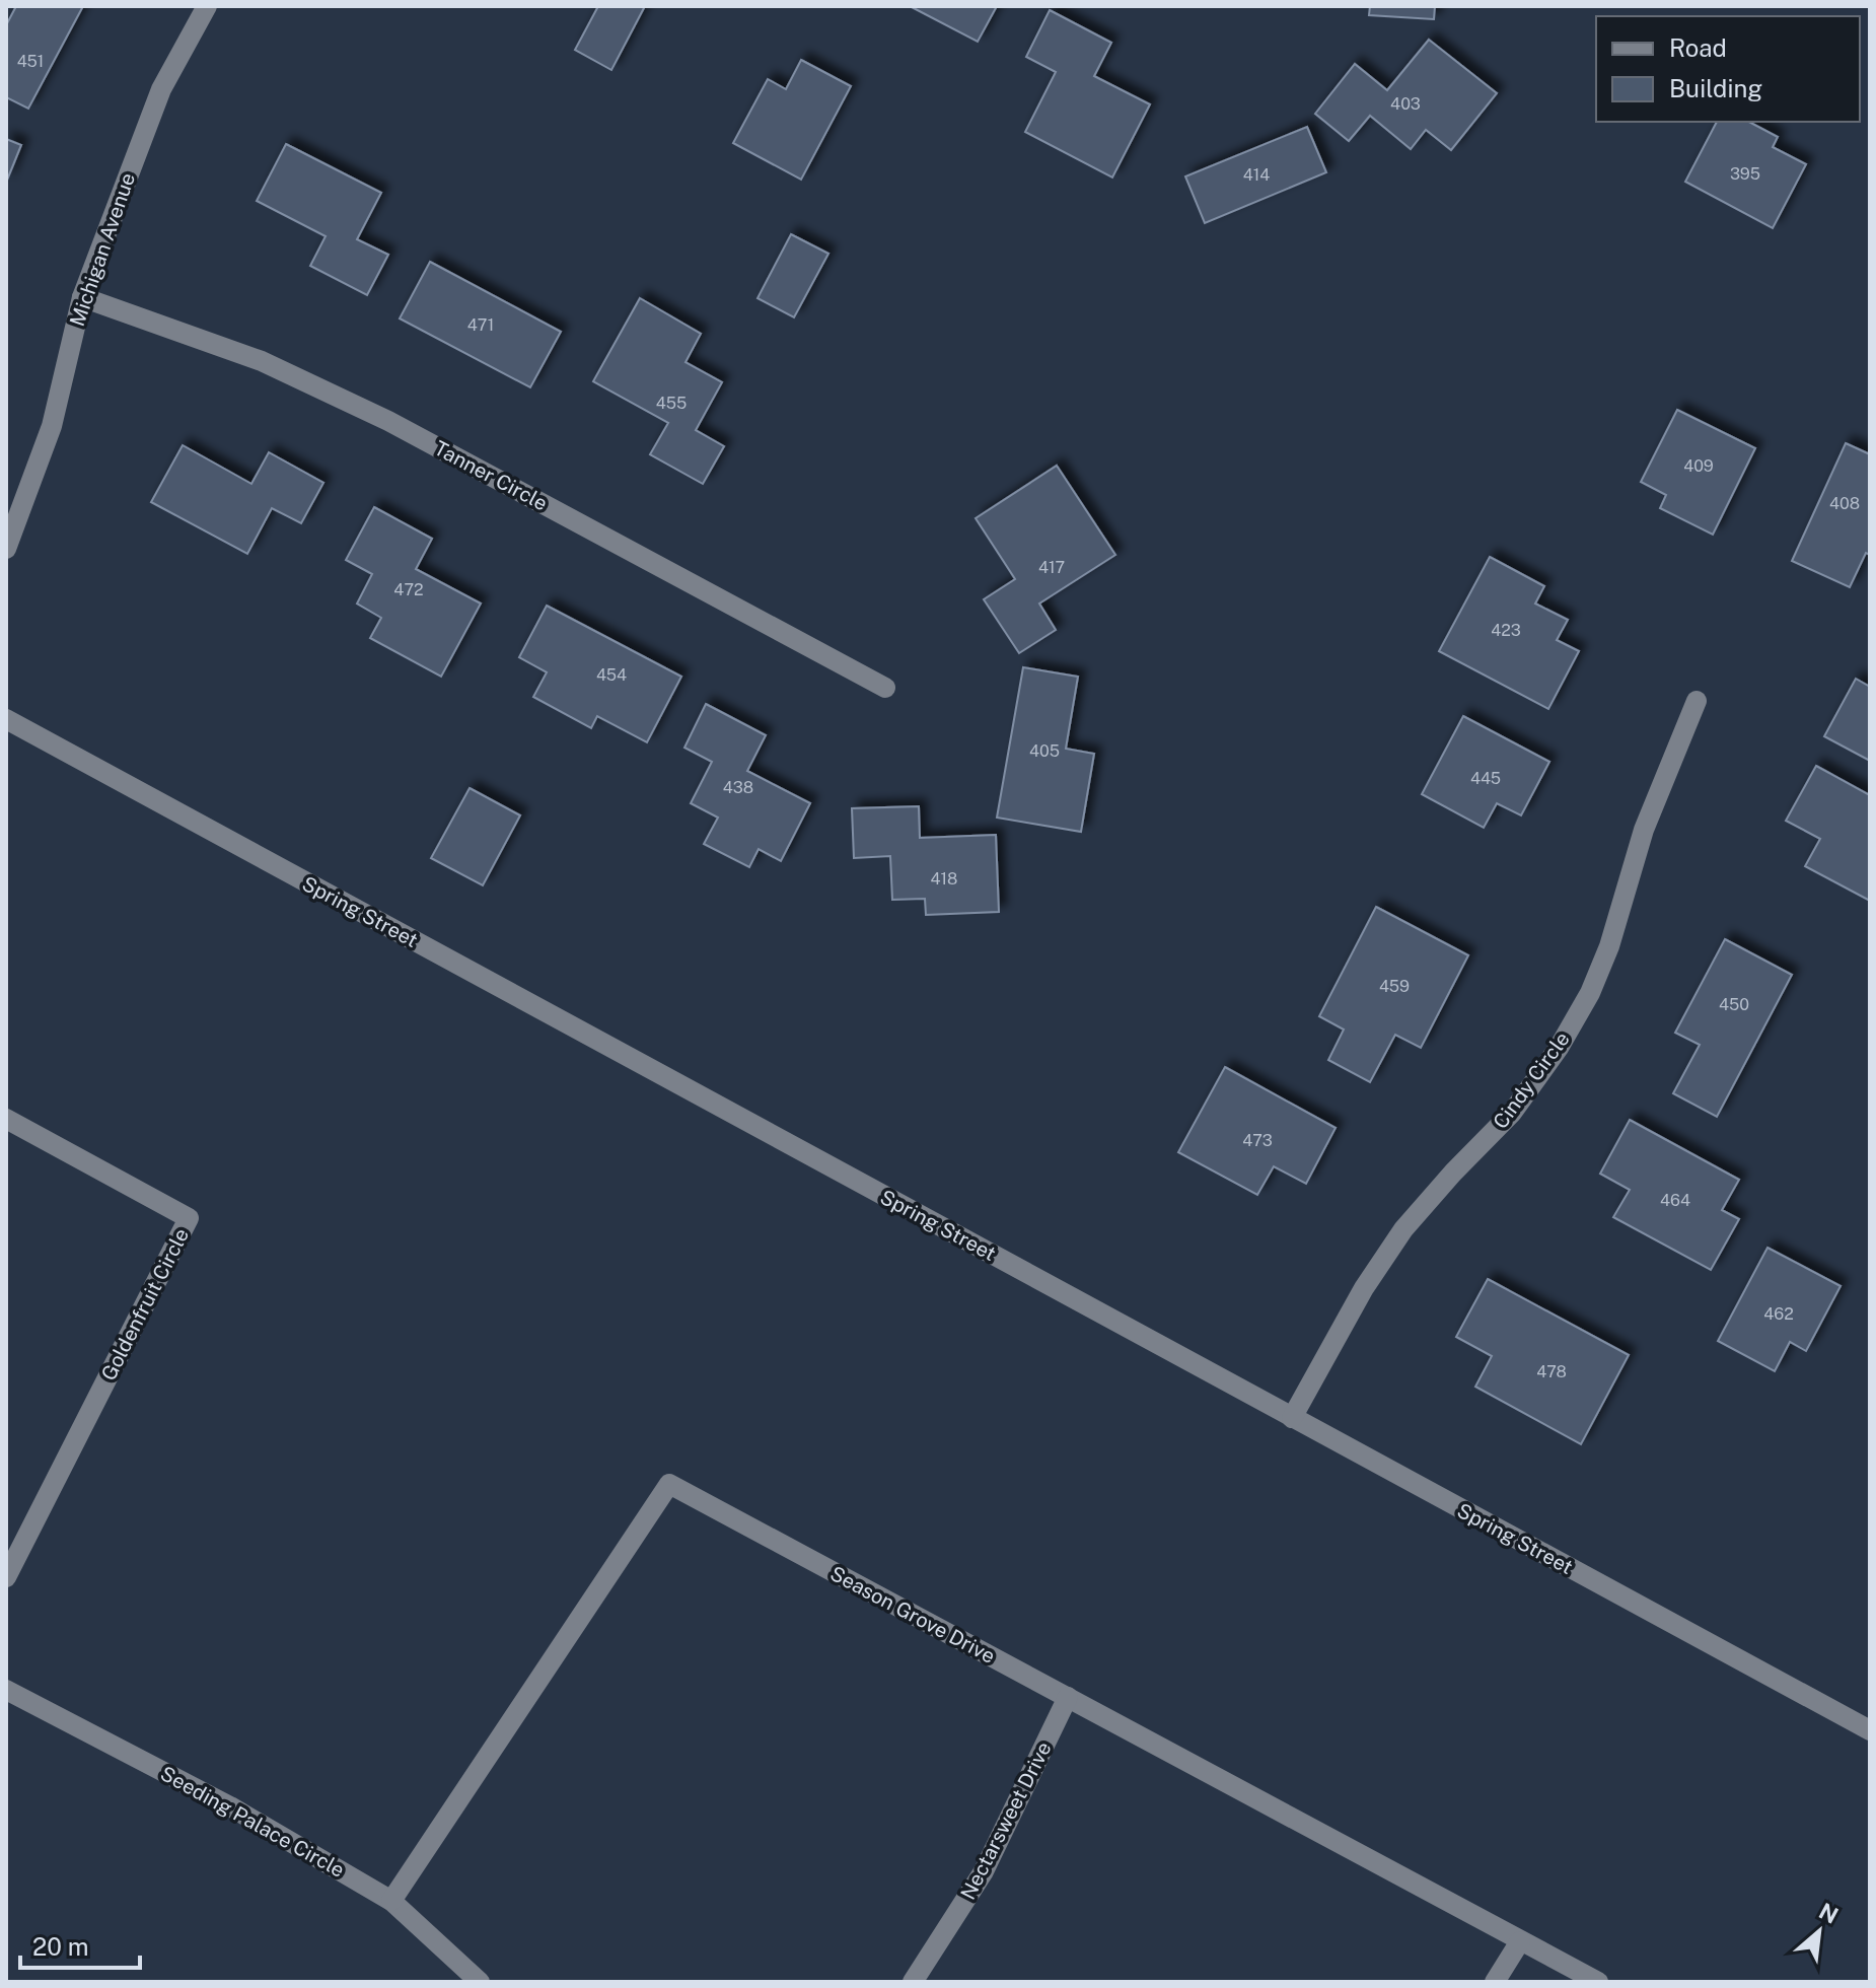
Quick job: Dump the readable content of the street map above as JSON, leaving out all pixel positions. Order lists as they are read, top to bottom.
{
  "streets": {
    "street": [
      "Michigan Avenue",
      "Tanner Circle",
      "Spring Street",
      "Cindy Circle",
      "Goldenfruit Circle",
      "Season Grove Drive",
      "Nectarsweet Drive",
      "Seeding Palace Circle"
    ]
  },
  "crossings": [
    ["Michigan Avenue", "Tanner Circle"],
    ["Spring Street", "Cindy Circle"],
    ["Season Grove Drive", "Nectarsweet Drive"],
    ["Season Grove Drive", "Seeding Palace Circle"]
  ],
  "house_numbers": [
    "451",
    "403",
    "395",
    "414",
    "471",
    "455",
    "409",
    "408",
    "417",
    "472",
    "423",
    "454",
    "405",
    "445",
    "438",
    "418",
    "459",
    "450",
    "473",
    "464",
    "462",
    "478"
  ],
  "legend": ["Road", "Building"],
  "scale_bar": "20 m",
  "north": "top right"
}
